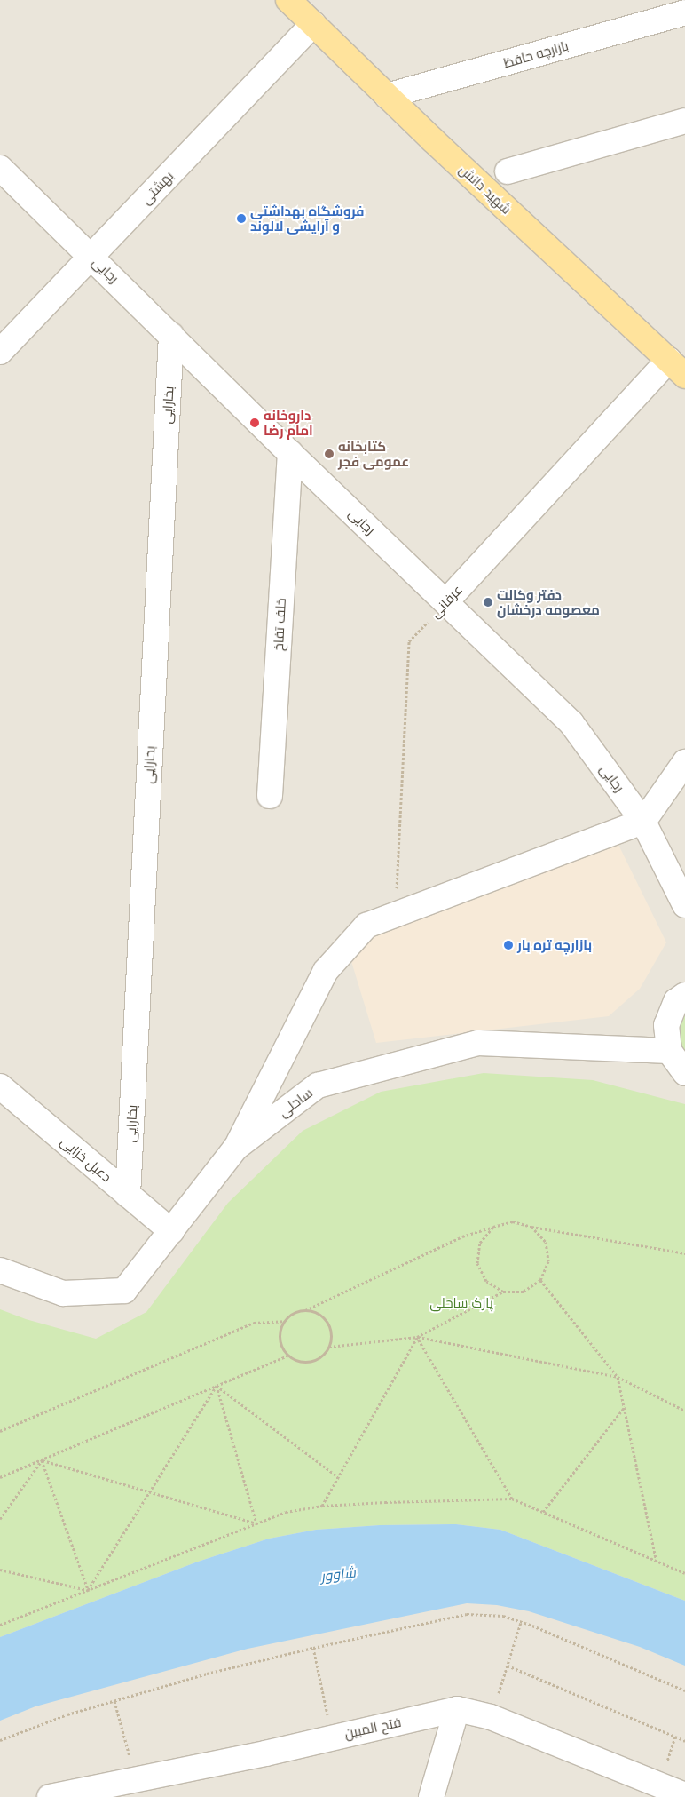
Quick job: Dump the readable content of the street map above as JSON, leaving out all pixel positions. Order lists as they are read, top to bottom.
{
  "streets": {
    "main road": ["شهید دانش"],
    "street": [
      "بازارچه حافظ",
      "بهشتی",
      "رجایی",
      "بخارایی",
      "عرفانی",
      "خلف تفاخ",
      "ساحلی",
      "دعبل خزایی",
      "فتح المبین"
    ]
  },
  "crossings": [
    ["بازارچه حافظ", "شهید دانش"],
    ["بهشتی", "شهید دانش"],
    ["بهشتی", "رجایی"],
    ["شهید دانش", "عرفانی"],
    ["رجایی", "بخارایی"],
    ["رجایی", "عرفانی"],
    ["رجایی", "خلف تفاخ"],
    ["بخارایی", "دعبل خزایی"],
    ["ساحلی", "دعبل خزایی"]
  ],
  "water": ["شاوور"],
  "parks": ["پارک ساحلی"],
  "places": [
    "فروشگاه بهداشتی و آرایشی لالوند",
    "داروخانه امام رضا",
    "کتابخانه عمومی فجر",
    "دفتر وکالت معصومه درخشان",
    "بازارچه تره بار"
  ]
}
